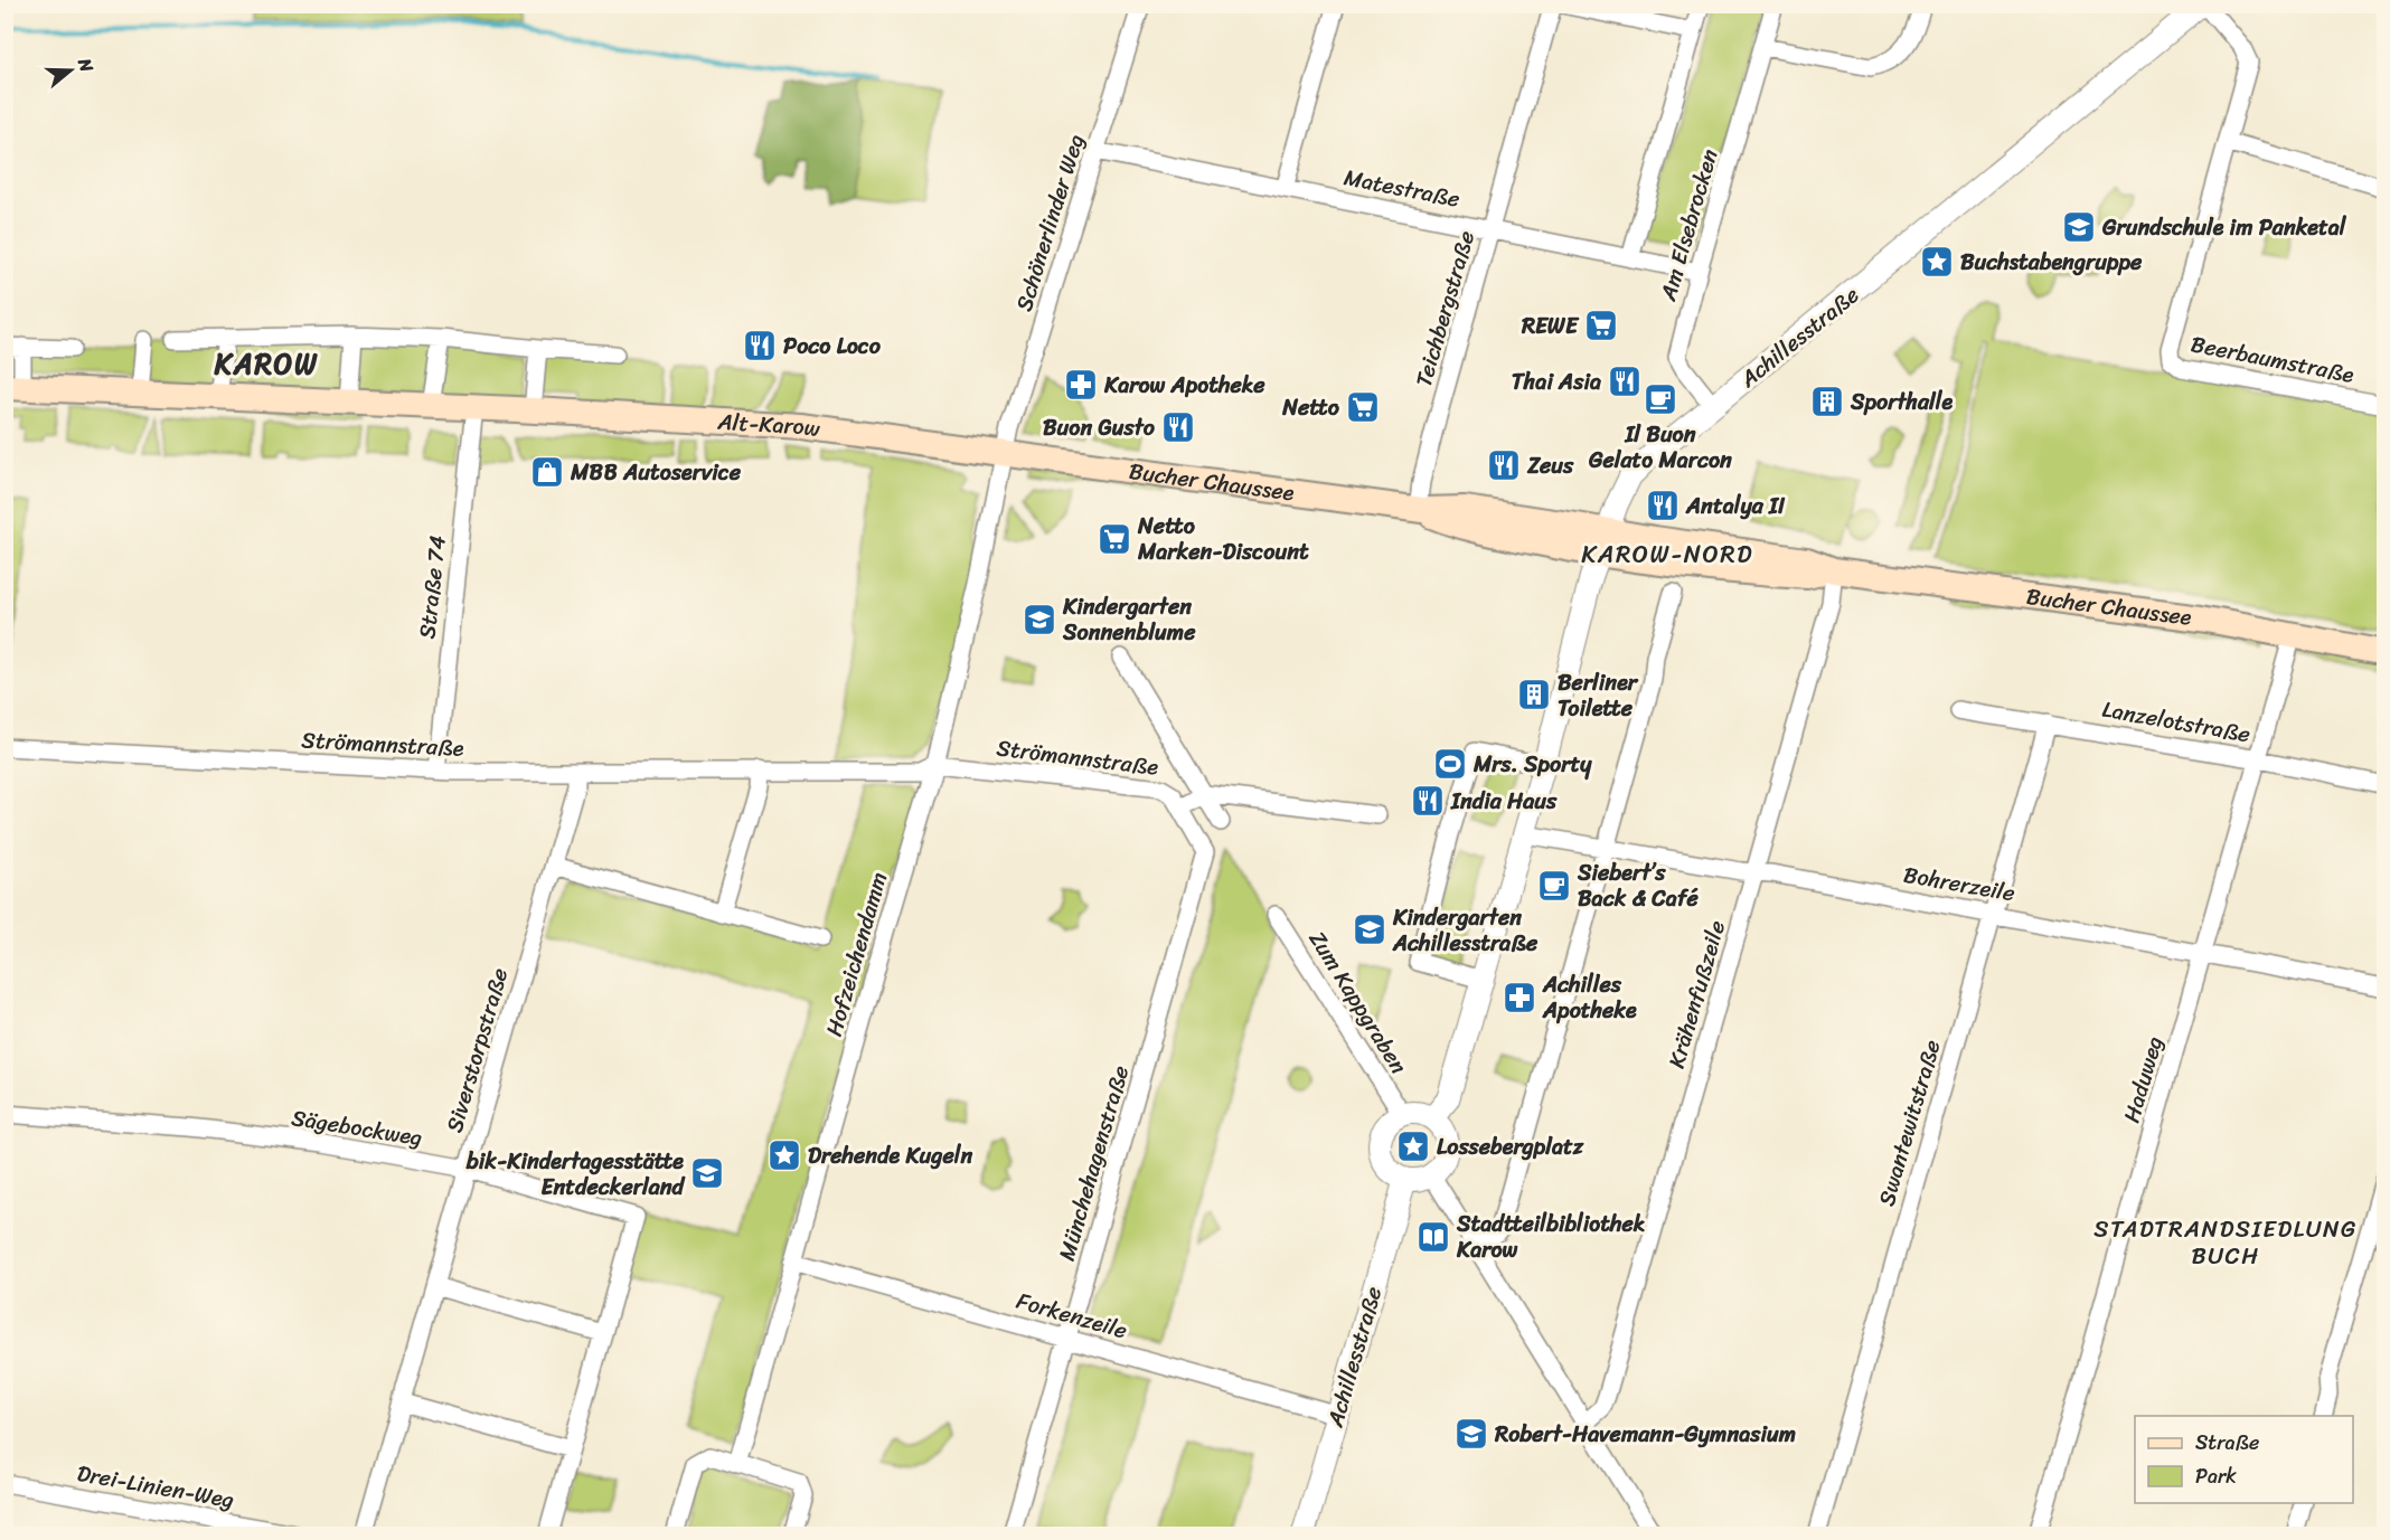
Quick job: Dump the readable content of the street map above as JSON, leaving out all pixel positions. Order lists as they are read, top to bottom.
{
  "streets": {
    "main road": ["Alt-Karow", "Bucher Chaussee"],
    "street": [
      "Matestraße",
      "Schönerlinder Weg",
      "Am Elsebrocken",
      "Teichbergstraße",
      "Achillesstraße",
      "Beerbaumstraße",
      "Straße 74",
      "Lanzelotstraße",
      "Strömannstraße",
      "Bohrerzeile",
      "Hofzeichendamm",
      "Krähenfußzeile",
      "Zum Kappgraben",
      "Siverstorpstraße",
      "Haduweg",
      "Swantewitstraße",
      "Sägebockweg",
      "Münchehagenstraße",
      "Forkenzeile",
      "Drei-Linien-Weg"
    ]
  },
  "crossings": [
    ["Matestraße", "Schönerlinder Weg"],
    ["Matestraße", "Am Elsebrocken"],
    ["Matestraße", "Teichbergstraße"],
    ["Schönerlinder Weg", "Alt-Karow"],
    ["Schönerlinder Weg", "Bucher Chaussee"],
    ["Schönerlinder Weg", "Hofzeichendamm"],
    ["Am Elsebrocken", "Achillesstraße"],
    ["Teichbergstraße", "Bucher Chaussee"],
    ["Achillesstraße", "Beerbaumstraße"],
    ["Achillesstraße", "Bucher Chaussee"],
    ["Achillesstraße", "Bohrerzeile"],
    ["Achillesstraße", "Zum Kappgraben"],
    ["Achillesstraße", "Forkenzeile"],
    ["Alt-Karow", "Bucher Chaussee"],
    ["Alt-Karow", "Straße 74"],
    ["Alt-Karow", "Hofzeichendamm"],
    ["Bucher Chaussee", "Hofzeichendamm"],
    ["Bucher Chaussee", "Krähenfußzeile"],
    ["Bucher Chaussee", "Haduweg"],
    ["Straße 74", "Strömannstraße"],
    ["Lanzelotstraße", "Haduweg"],
    ["Lanzelotstraße", "Swantewitstraße"],
    ["Strömannstraße", "Hofzeichendamm"],
    ["Strömannstraße", "Siverstorpstraße"],
    ["Strömannstraße", "Münchehagenstraße"],
    ["Bohrerzeile", "Krähenfußzeile"],
    ["Bohrerzeile", "Haduweg"],
    ["Bohrerzeile", "Swantewitstraße"],
    ["Hofzeichendamm", "Forkenzeile"],
    ["Siverstorpstraße", "Sägebockweg"],
    ["Münchehagenstraße", "Forkenzeile"]
  ],
  "districts": ["KAROW", "KAROW-NORD", "STADTRANDSIEDLUNG BUCH"],
  "places": {
    "school or university": [
      "Grundschule im Panketal",
      "Kindergarten Sonnenblume",
      "Kindergarten Achillesstraße",
      "bik-Kindertagesstätte Entdeckerland",
      "Robert-Havemann-Gymnasium"
    ],
    "place": ["Buchstabengruppe", "Lossebergplatz", "Drehende Kugeln"],
    "supermarket": ["REWE", "Netto", "Netto Marken-Discount"],
    "restaurant": [
      "Poco Loco",
      "Thai Asia",
      "Buon Gusto",
      "Zeus",
      "Antalya II",
      "India Haus"
    ],
    "pharmacy": ["Karow Apotheke", "Achilles Apotheke"],
    "cafe": ["Il Buon Gelato Marcon", "Siebert’s Back & Café"],
    "building": ["Sporthalle", "Berliner Toilette"],
    "shop": ["MBB Autoservice"],
    "sports": ["Mrs. Sporty"],
    "library": ["Stadtteilbibliothek Karow"]
  },
  "legend": ["Straße", "Park"],
  "north": "right"
}
